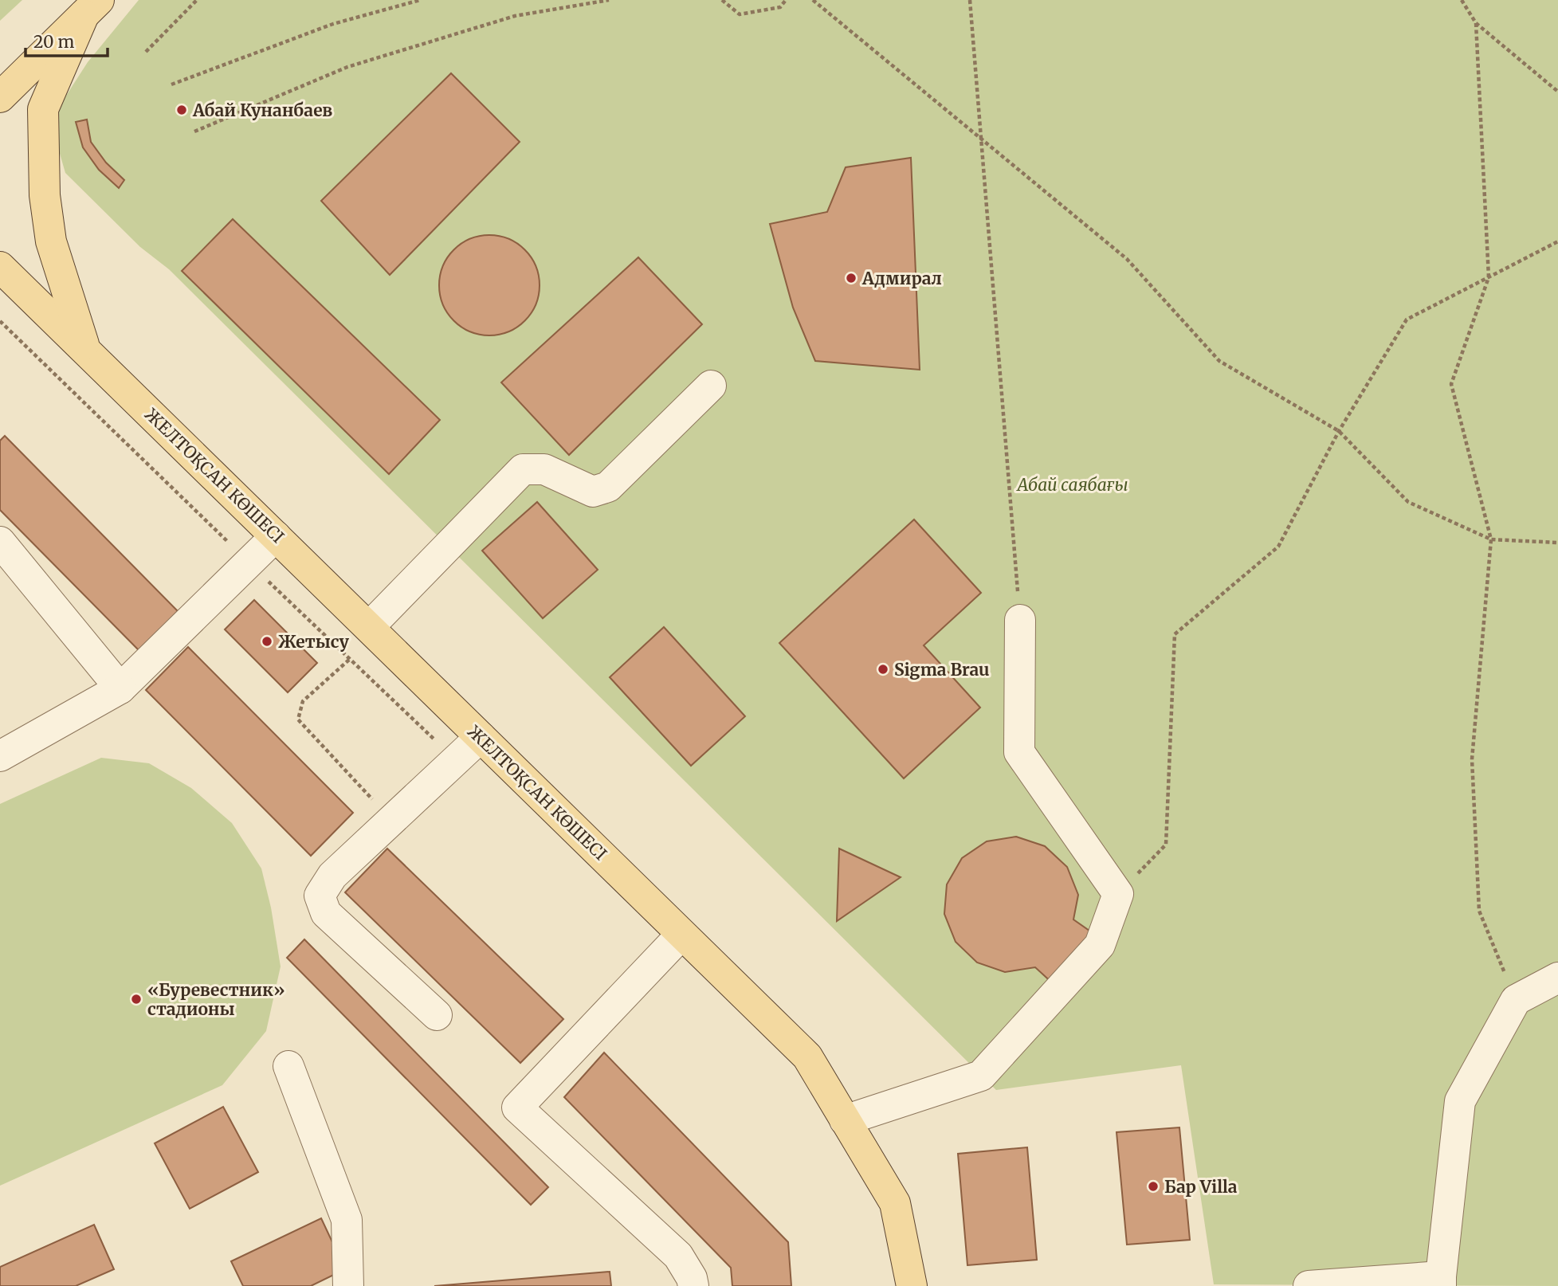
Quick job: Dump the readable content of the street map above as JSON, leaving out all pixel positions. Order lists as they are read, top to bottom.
{
  "streets": {
    "main road": ["ЖЕЛТОҚСАН КӨШЕСІ"]
  },
  "parks": ["Абай саябағы"],
  "places": [
    "Абай Кунанбаев",
    "Адмирал",
    "Жетысу",
    "Sigma Brau",
    "«Буревестник» стадионы",
    "Бар Villa"
  ],
  "scale_bar": "20 m"
}
